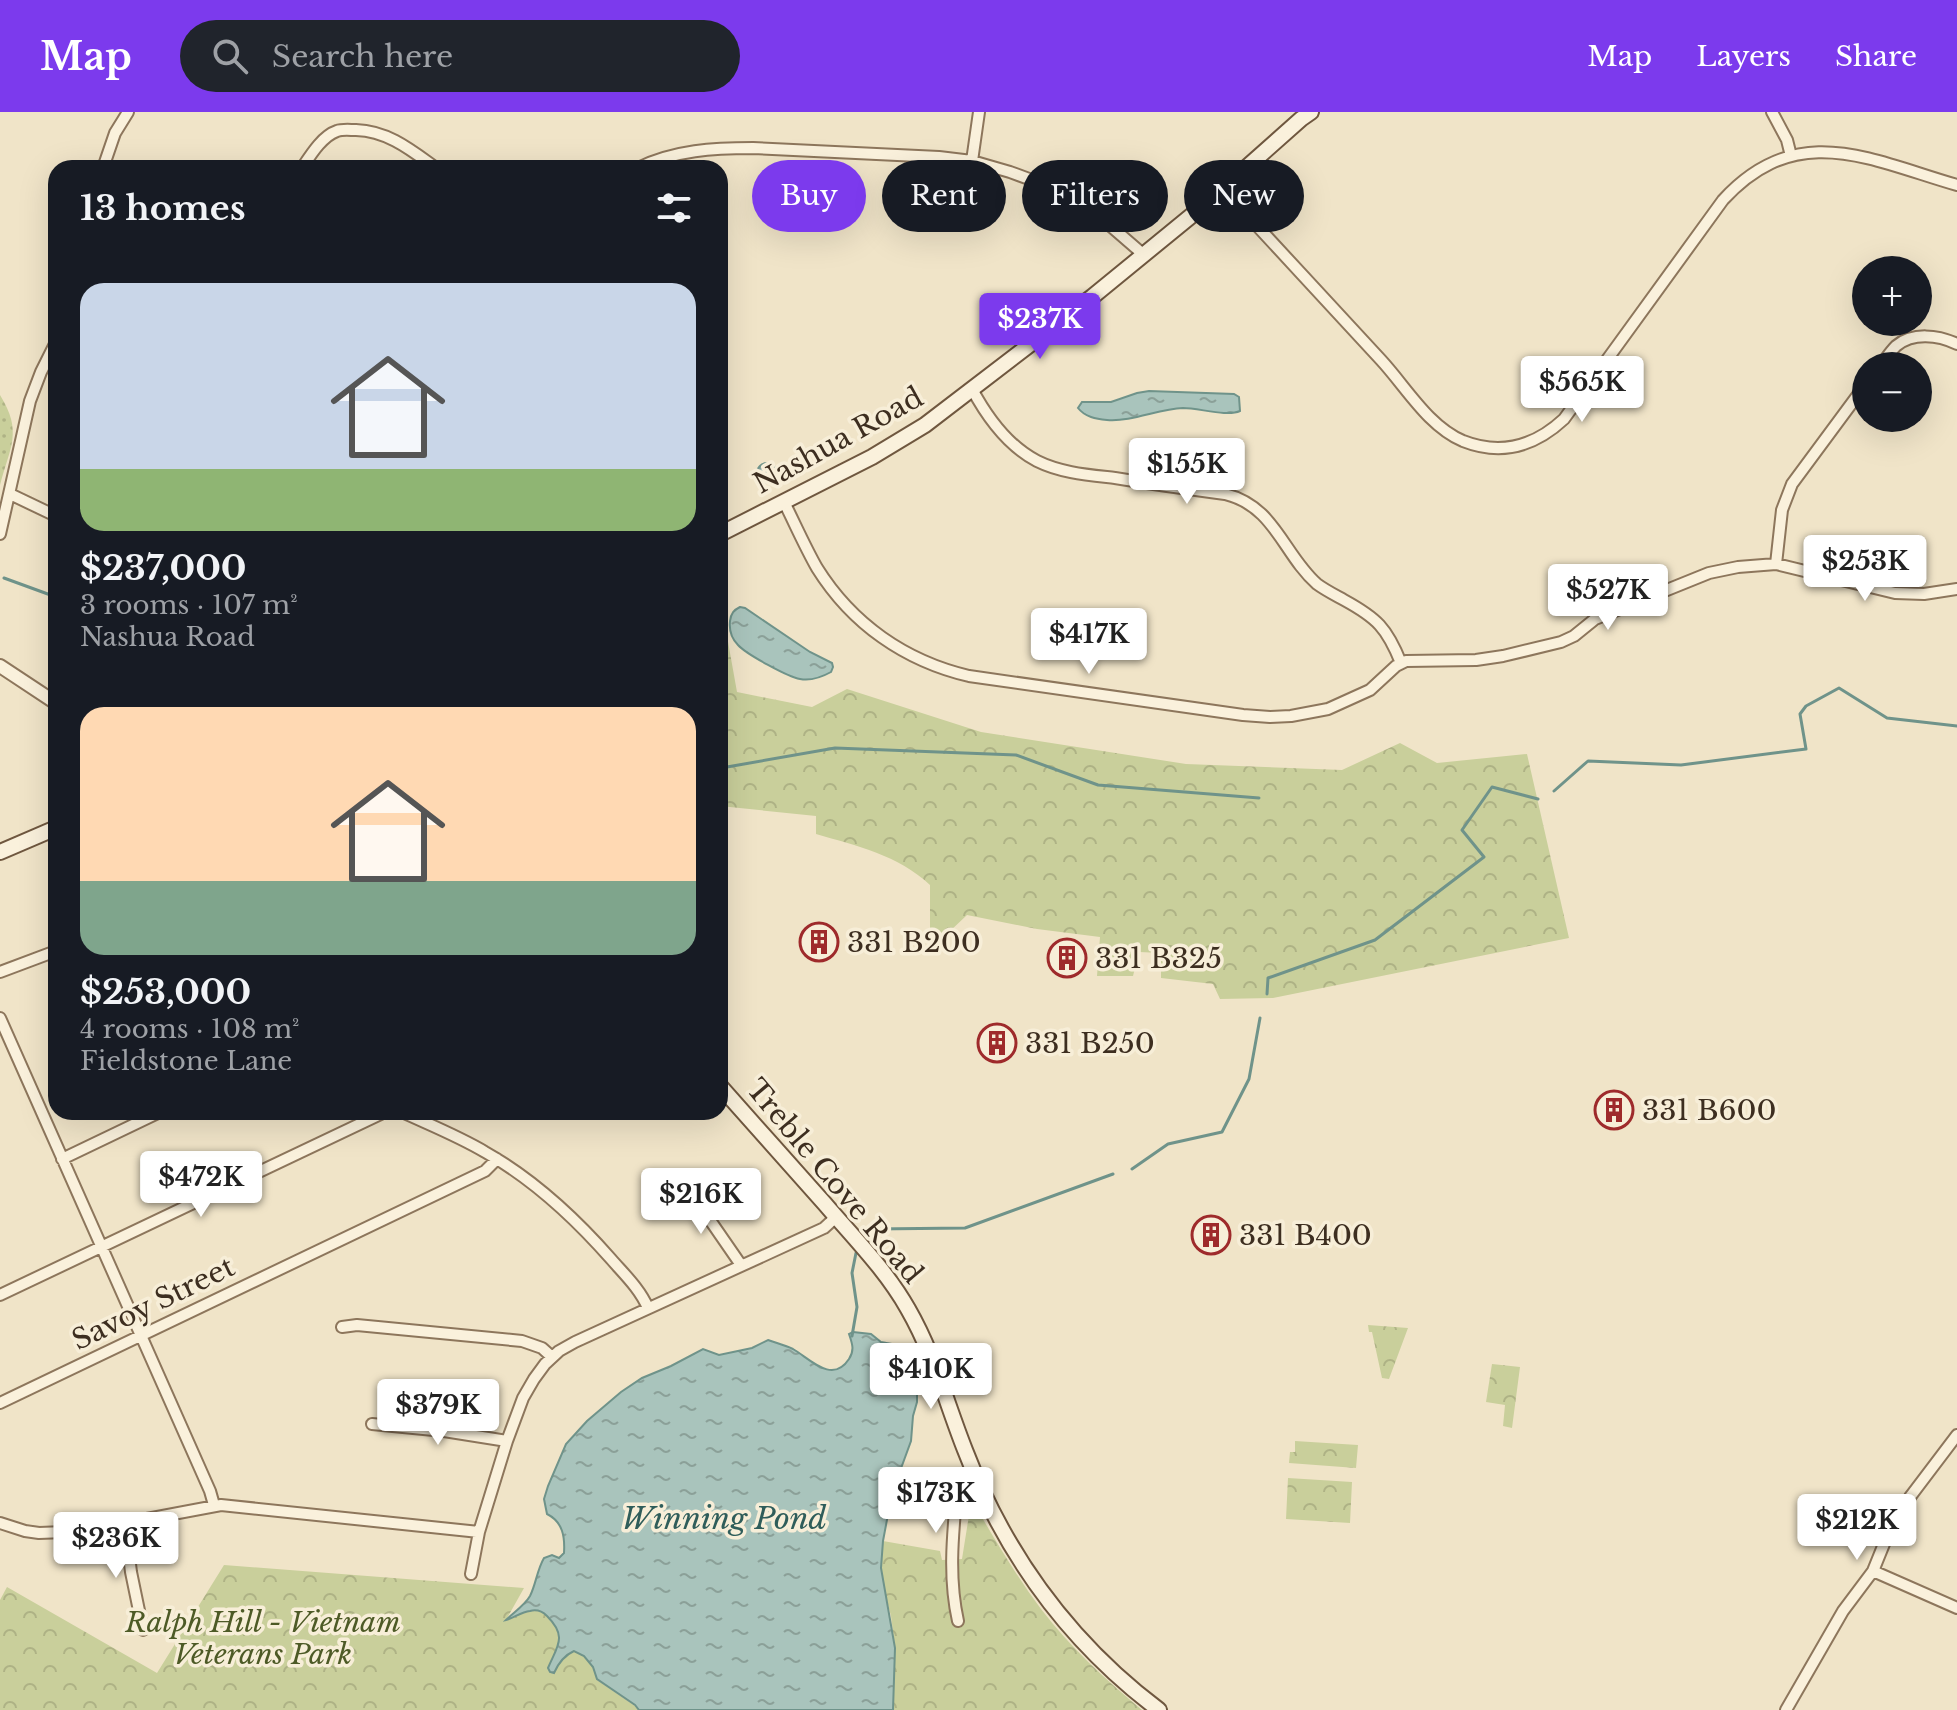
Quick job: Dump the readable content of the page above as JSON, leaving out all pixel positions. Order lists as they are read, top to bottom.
{
  "streets": {
    "main road": ["Nashua Road", "Treble Cove Road"],
    "street": ["Savoy Street"]
  },
  "water": ["Winning Pond"],
  "parks": ["Ralph Hill - Vietnam Veterans Park"],
  "places": {
    "building": [
      "331 B200",
      "331 B325",
      "331 B250",
      "331 B600",
      "331 B400"
    ]
  },
  "page": {
    "header": "Map",
    "search": "Search here",
    "nav": ["Map", "Layers", "Share"],
    "chip": [
      "Buy",
      "Rent",
      "Filters",
      "New"
    ],
    "heading": "13 homes",
    "map_buttons": ["+", "−"],
    "list": [
      {
        "name": "$237,000",
        "note": "3 rooms · 107 m² · Nashua Road"
      },
      {
        "name": "$253,000",
        "note": "4 rooms · 108 m² · Fieldstone Lane"
      }
    ],
    "price": [
      "$237K",
      "$565K",
      "$155K",
      "$253K",
      "$527K",
      "$417K",
      "$472K",
      "$216K",
      "$410K",
      "$379K",
      "$173K",
      "$212K",
      "$236K"
    ]
  }
}
